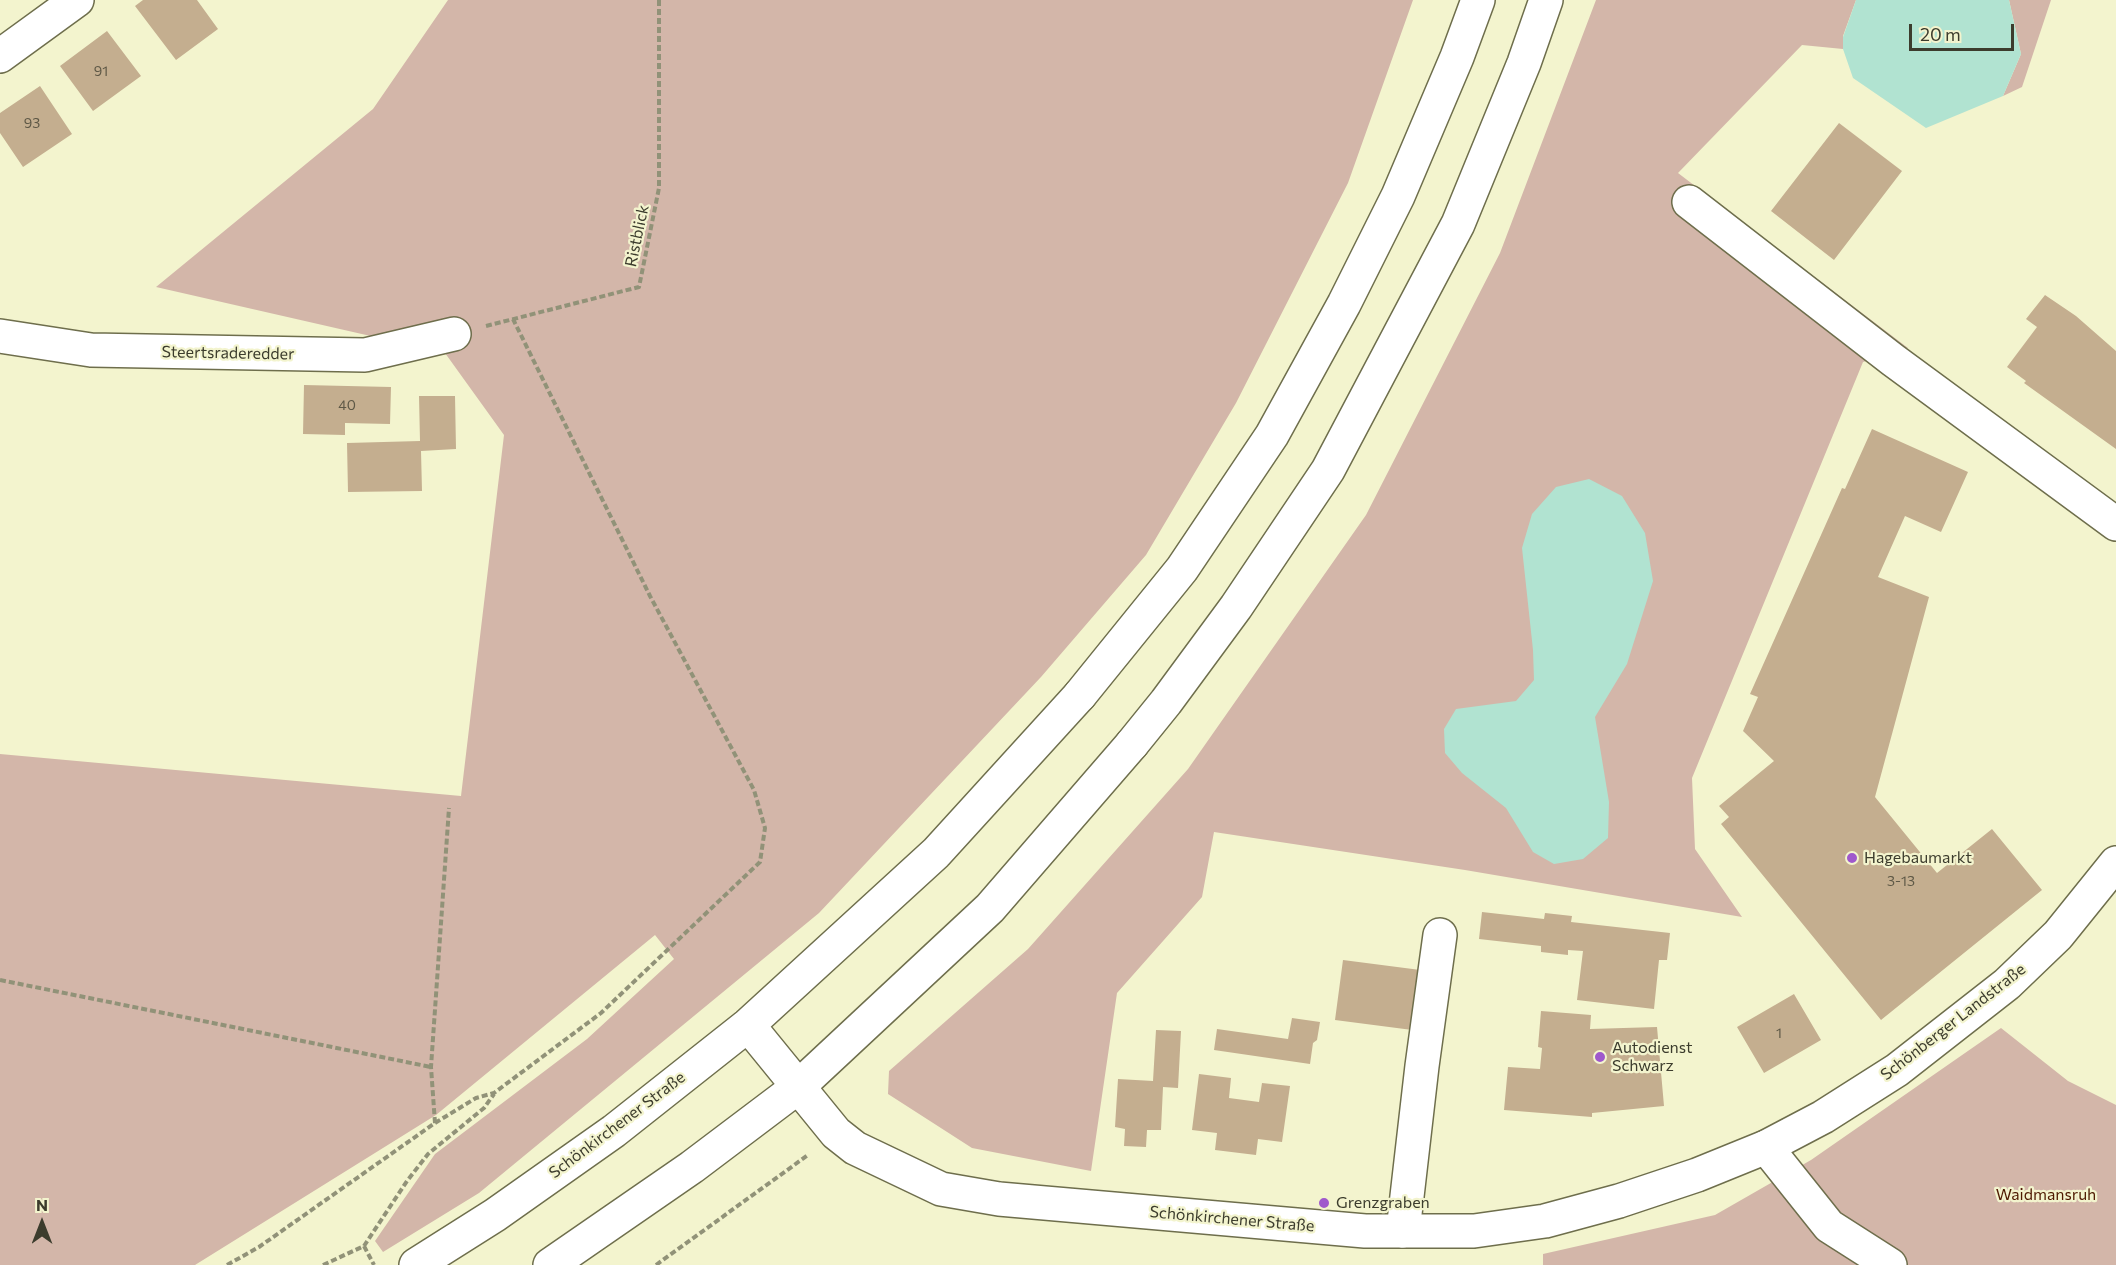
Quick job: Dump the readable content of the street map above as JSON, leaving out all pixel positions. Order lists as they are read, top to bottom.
{
  "streets": {
    "main road": ["Steertsraderedder", "Schönberger Landstraße", "Schönkirchener Straße"],
    "path": ["Ristblick"]
  },
  "crossings": [
    ["Ristblick", "Steertsraderedder"],
    ["Schönberger Landstraße", "Schönkirchener Straße"]
  ],
  "parks": ["Waidmansruh"],
  "places": ["Hagebaumarkt", "Autodienst Schwarz", "Grenzgraben"],
  "house_numbers": [
    "91",
    "93",
    "40",
    "3-13",
    "1"
  ],
  "scale_bar": "20 m",
  "north": "top"
}
